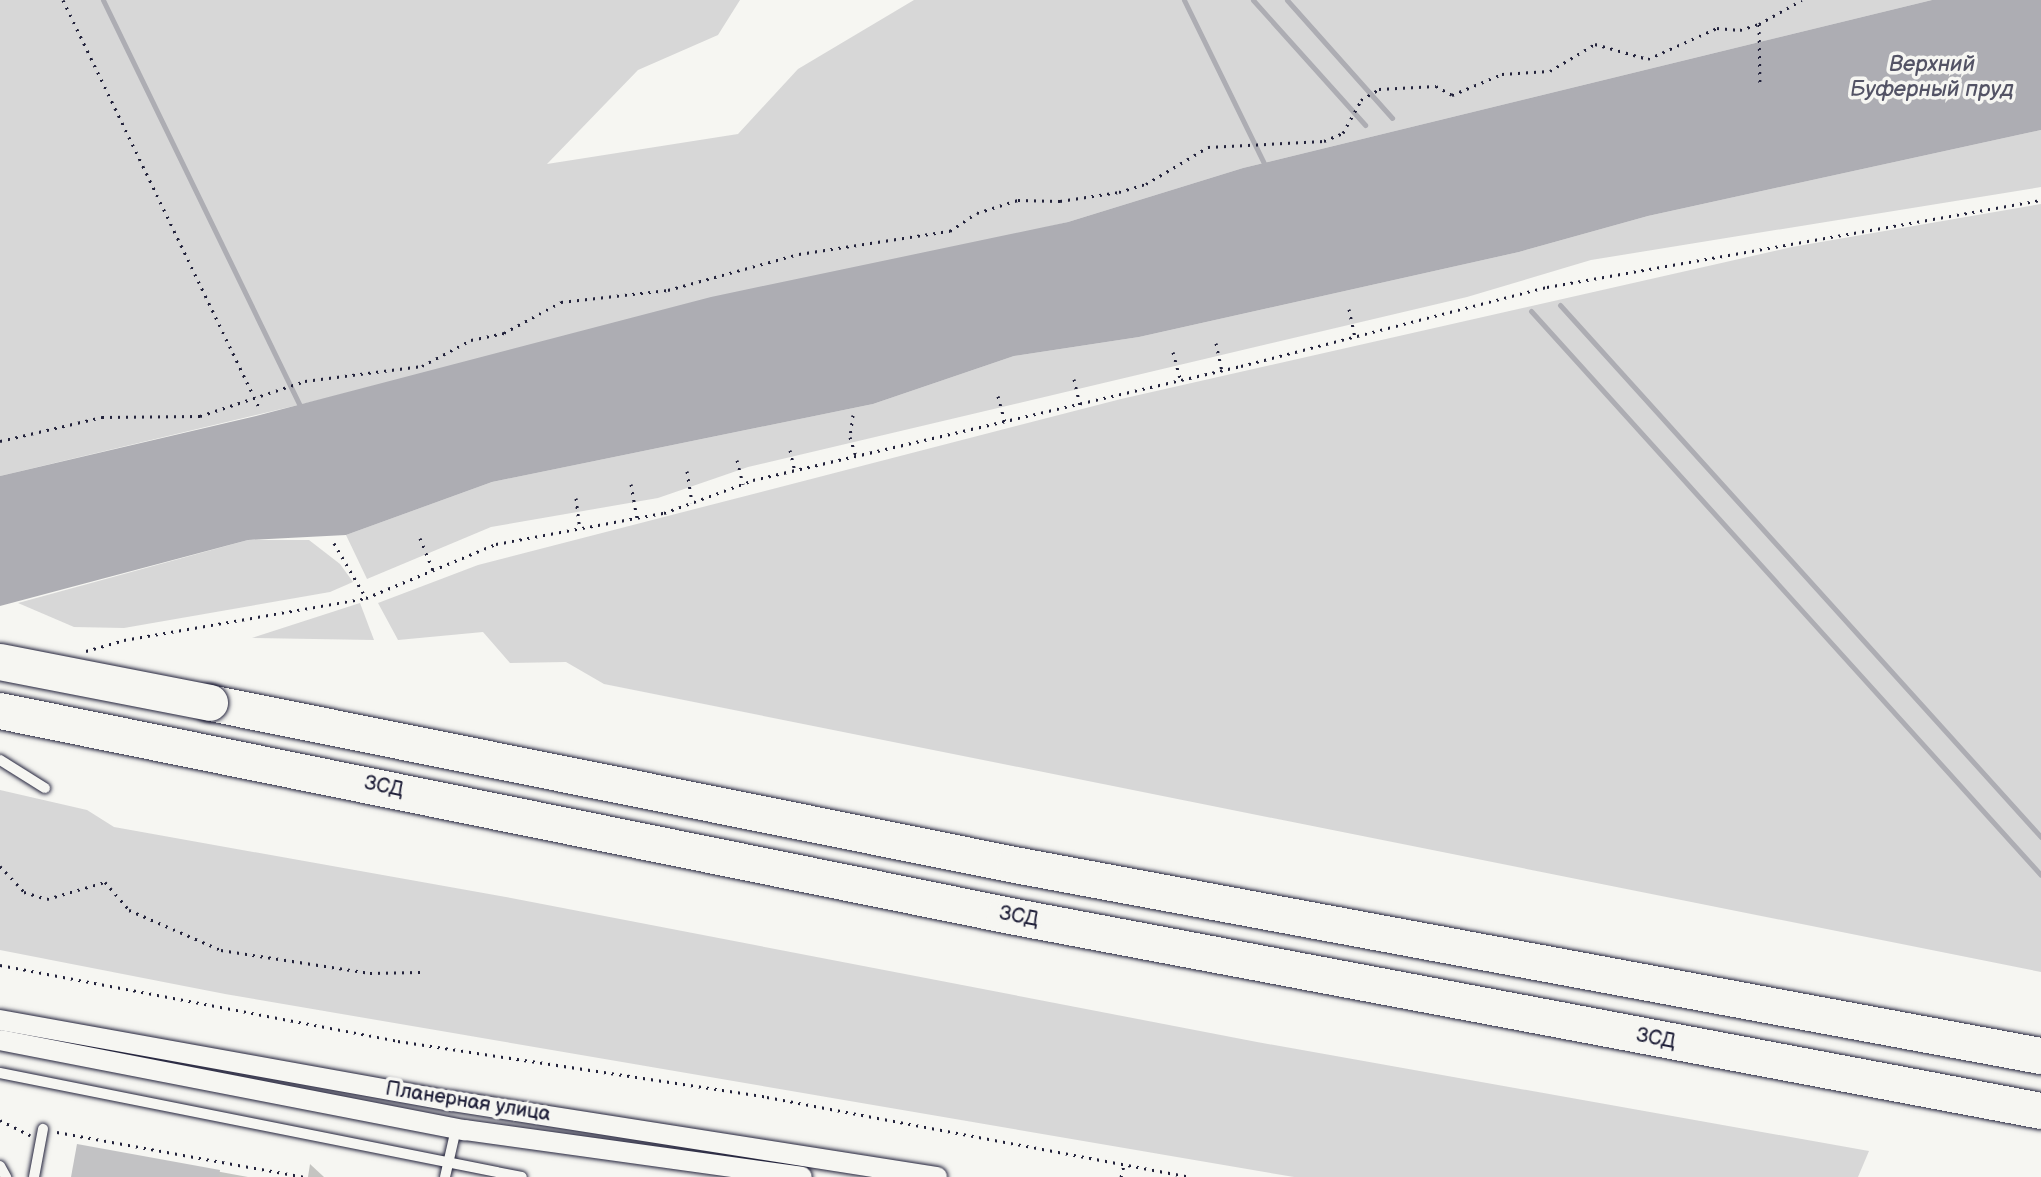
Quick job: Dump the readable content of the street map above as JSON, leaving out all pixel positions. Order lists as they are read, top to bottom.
{
  "streets": {
    "highway": ["ЗСД"],
    "street": ["Планерная улица"]
  },
  "water": ["Верхний Буферный пруд"]
}
